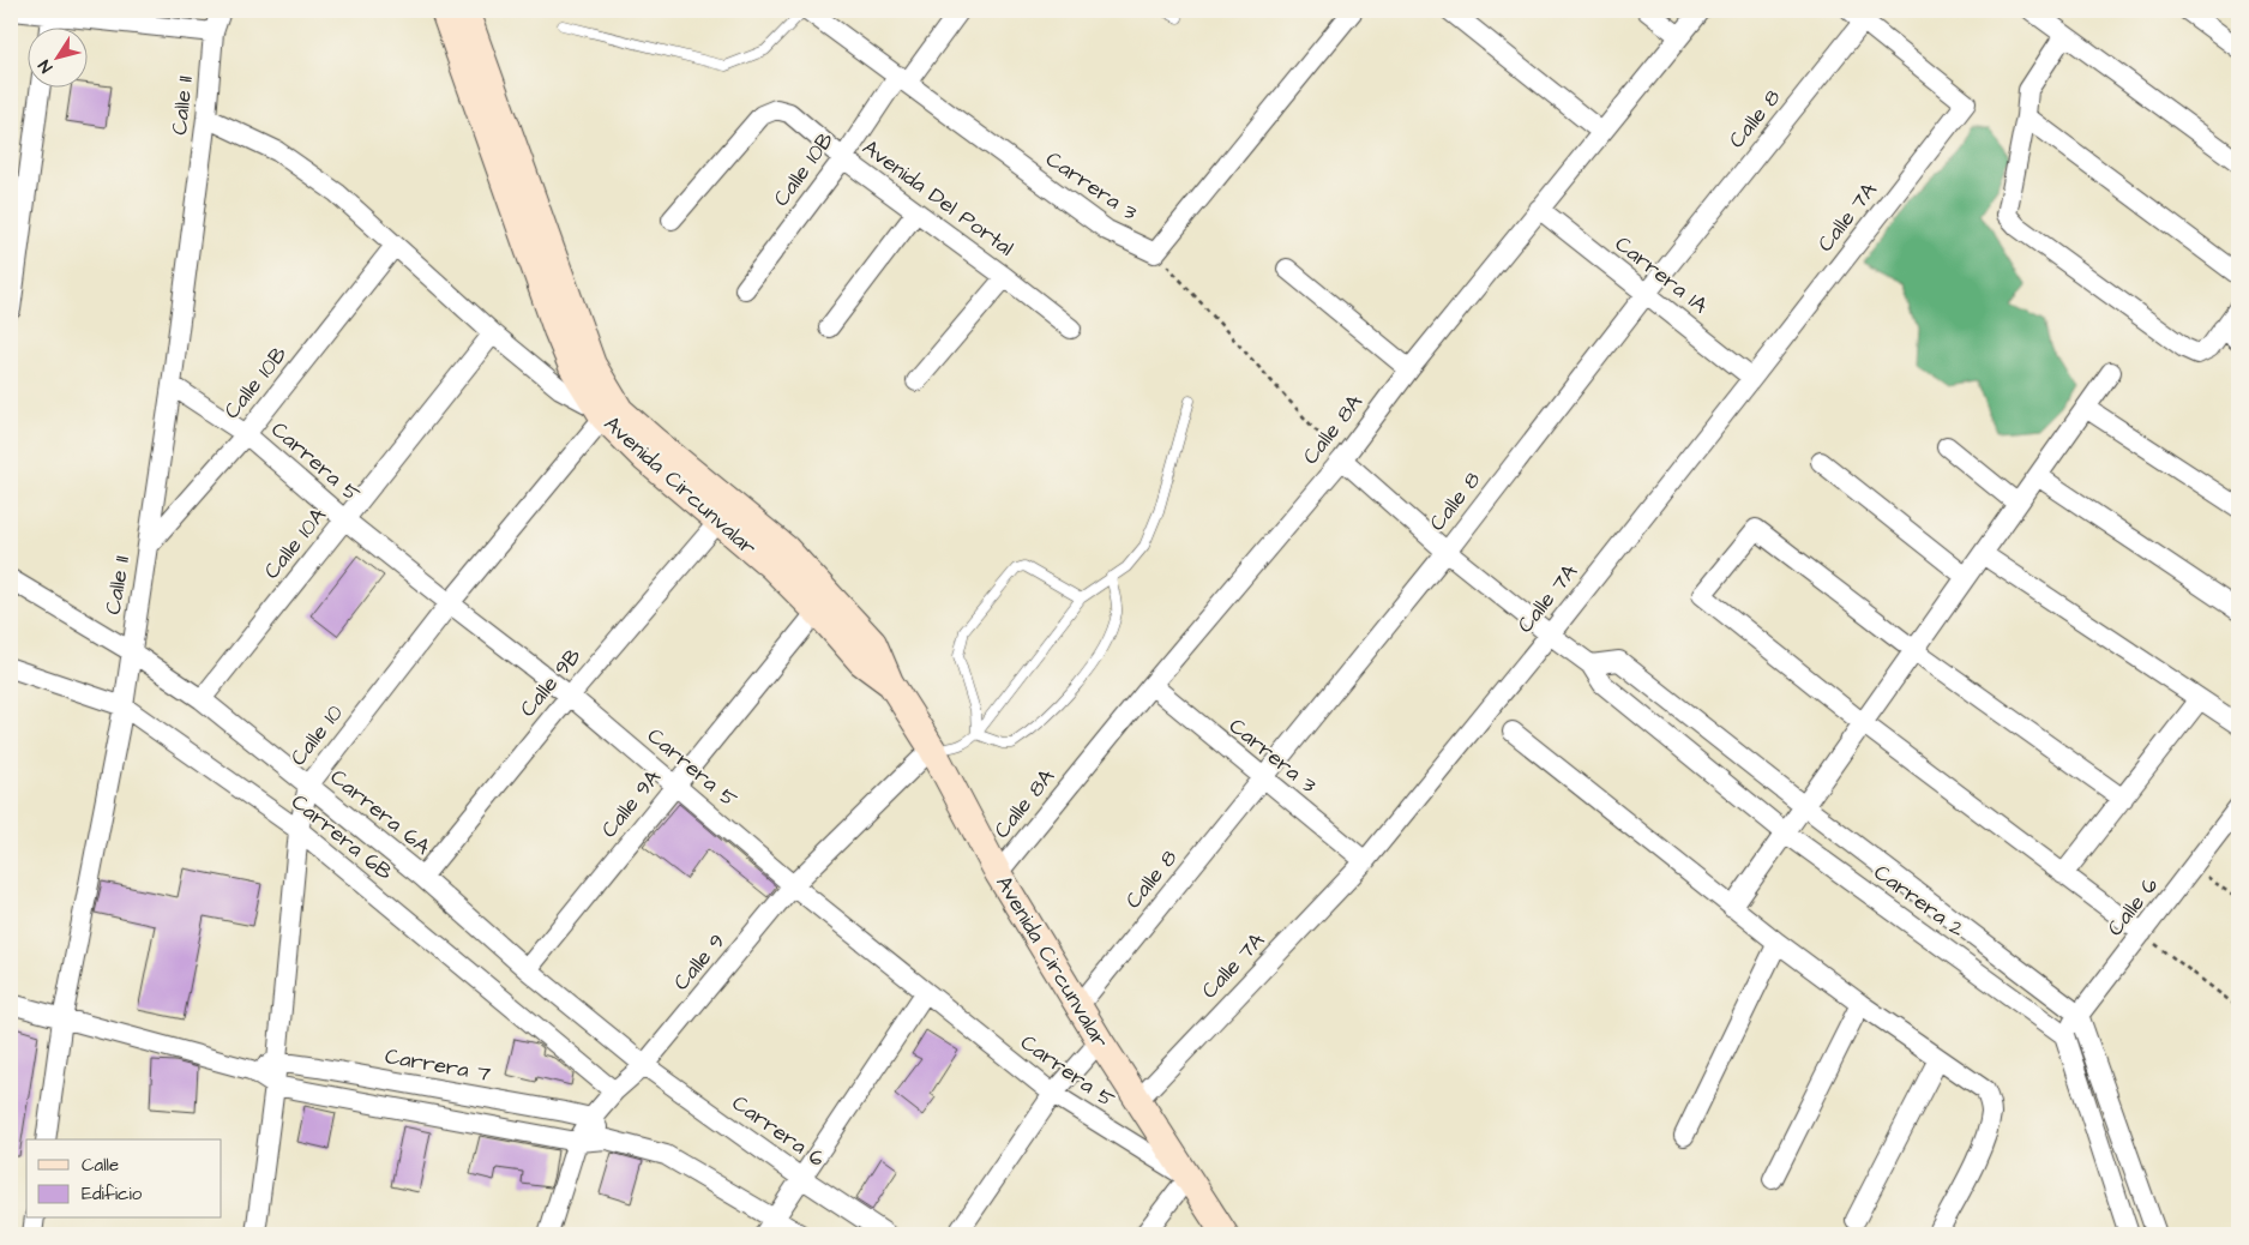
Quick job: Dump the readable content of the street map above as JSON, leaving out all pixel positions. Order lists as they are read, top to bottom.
{
  "streets": {
    "main road": ["Avenida Circunvalar"],
    "street": [
      "Calle 11",
      "Calle 8",
      "Calle 10B",
      "Carrera 3",
      "Avenida Del Portal",
      "Calle 7A",
      "Carrera 1A",
      "Calle 8A",
      "Carrera 5",
      "Calle 10A",
      "Calle 9B",
      "Calle 10",
      "Calle 9A",
      "Carrera 6A",
      "Carrera 6B",
      "Carrera 2",
      "Calle 6",
      "Calle 9",
      "Carrera 7",
      "Carrera 6"
    ]
  },
  "crossings": [
    ["Calle 11", "Calle 10B"],
    ["Calle 11", "Carrera 5"],
    ["Calle 11", "Carrera 6A"],
    ["Calle 11", "Carrera 6B"],
    ["Calle 8", "Carrera 3"],
    ["Calle 8", "Calle 7A"],
    ["Calle 8", "Carrera 1A"],
    ["Calle 8", "Avenida Circunvalar"],
    ["Calle 8", "Carrera 2"],
    ["Calle 10B", "Carrera 3"],
    ["Calle 10B", "Avenida Del Portal"],
    ["Calle 10B", "Carrera 5"],
    ["Carrera 3", "Calle 7A"],
    ["Carrera 3", "Calle 8A"],
    ["Calle 7A", "Carrera 1A"],
    ["Calle 7A", "Avenida Circunvalar"],
    ["Calle 7A", "Carrera 2"],
    ["Carrera 1A", "Calle 8A"],
    ["Calle 8A", "Avenida Circunvalar"],
    ["Calle 8A", "Carrera 2"],
    ["Carrera 5", "Avenida Circunvalar"],
    ["Carrera 5", "Calle 10A"],
    ["Carrera 5", "Calle 9B"],
    ["Carrera 5", "Calle 10"],
    ["Carrera 5", "Calle 9A"],
    ["Carrera 5", "Calle 9"],
    ["Avenida Circunvalar", "Calle 9B"],
    ["Avenida Circunvalar", "Calle 10"],
    ["Avenida Circunvalar", "Calle 9A"],
    ["Avenida Circunvalar", "Calle 9"],
    ["Calle 10A", "Carrera 6A"],
    ["Calle 9B", "Carrera 6A"],
    ["Calle 10", "Carrera 6A"],
    ["Calle 10", "Carrera 6B"],
    ["Calle 10", "Carrera 7"],
    ["Calle 9A", "Carrera 6A"],
    ["Carrera 6A", "Calle 9"],
    ["Carrera 6A", "Carrera 6"],
    ["Carrera 6B", "Calle 9"],
    ["Carrera 2", "Calle 6"],
    ["Calle 9", "Carrera 7"],
    ["Calle 9", "Carrera 6"]
  ],
  "legend": ["Calle", "Edificio"],
  "north": "bottom left"
}
